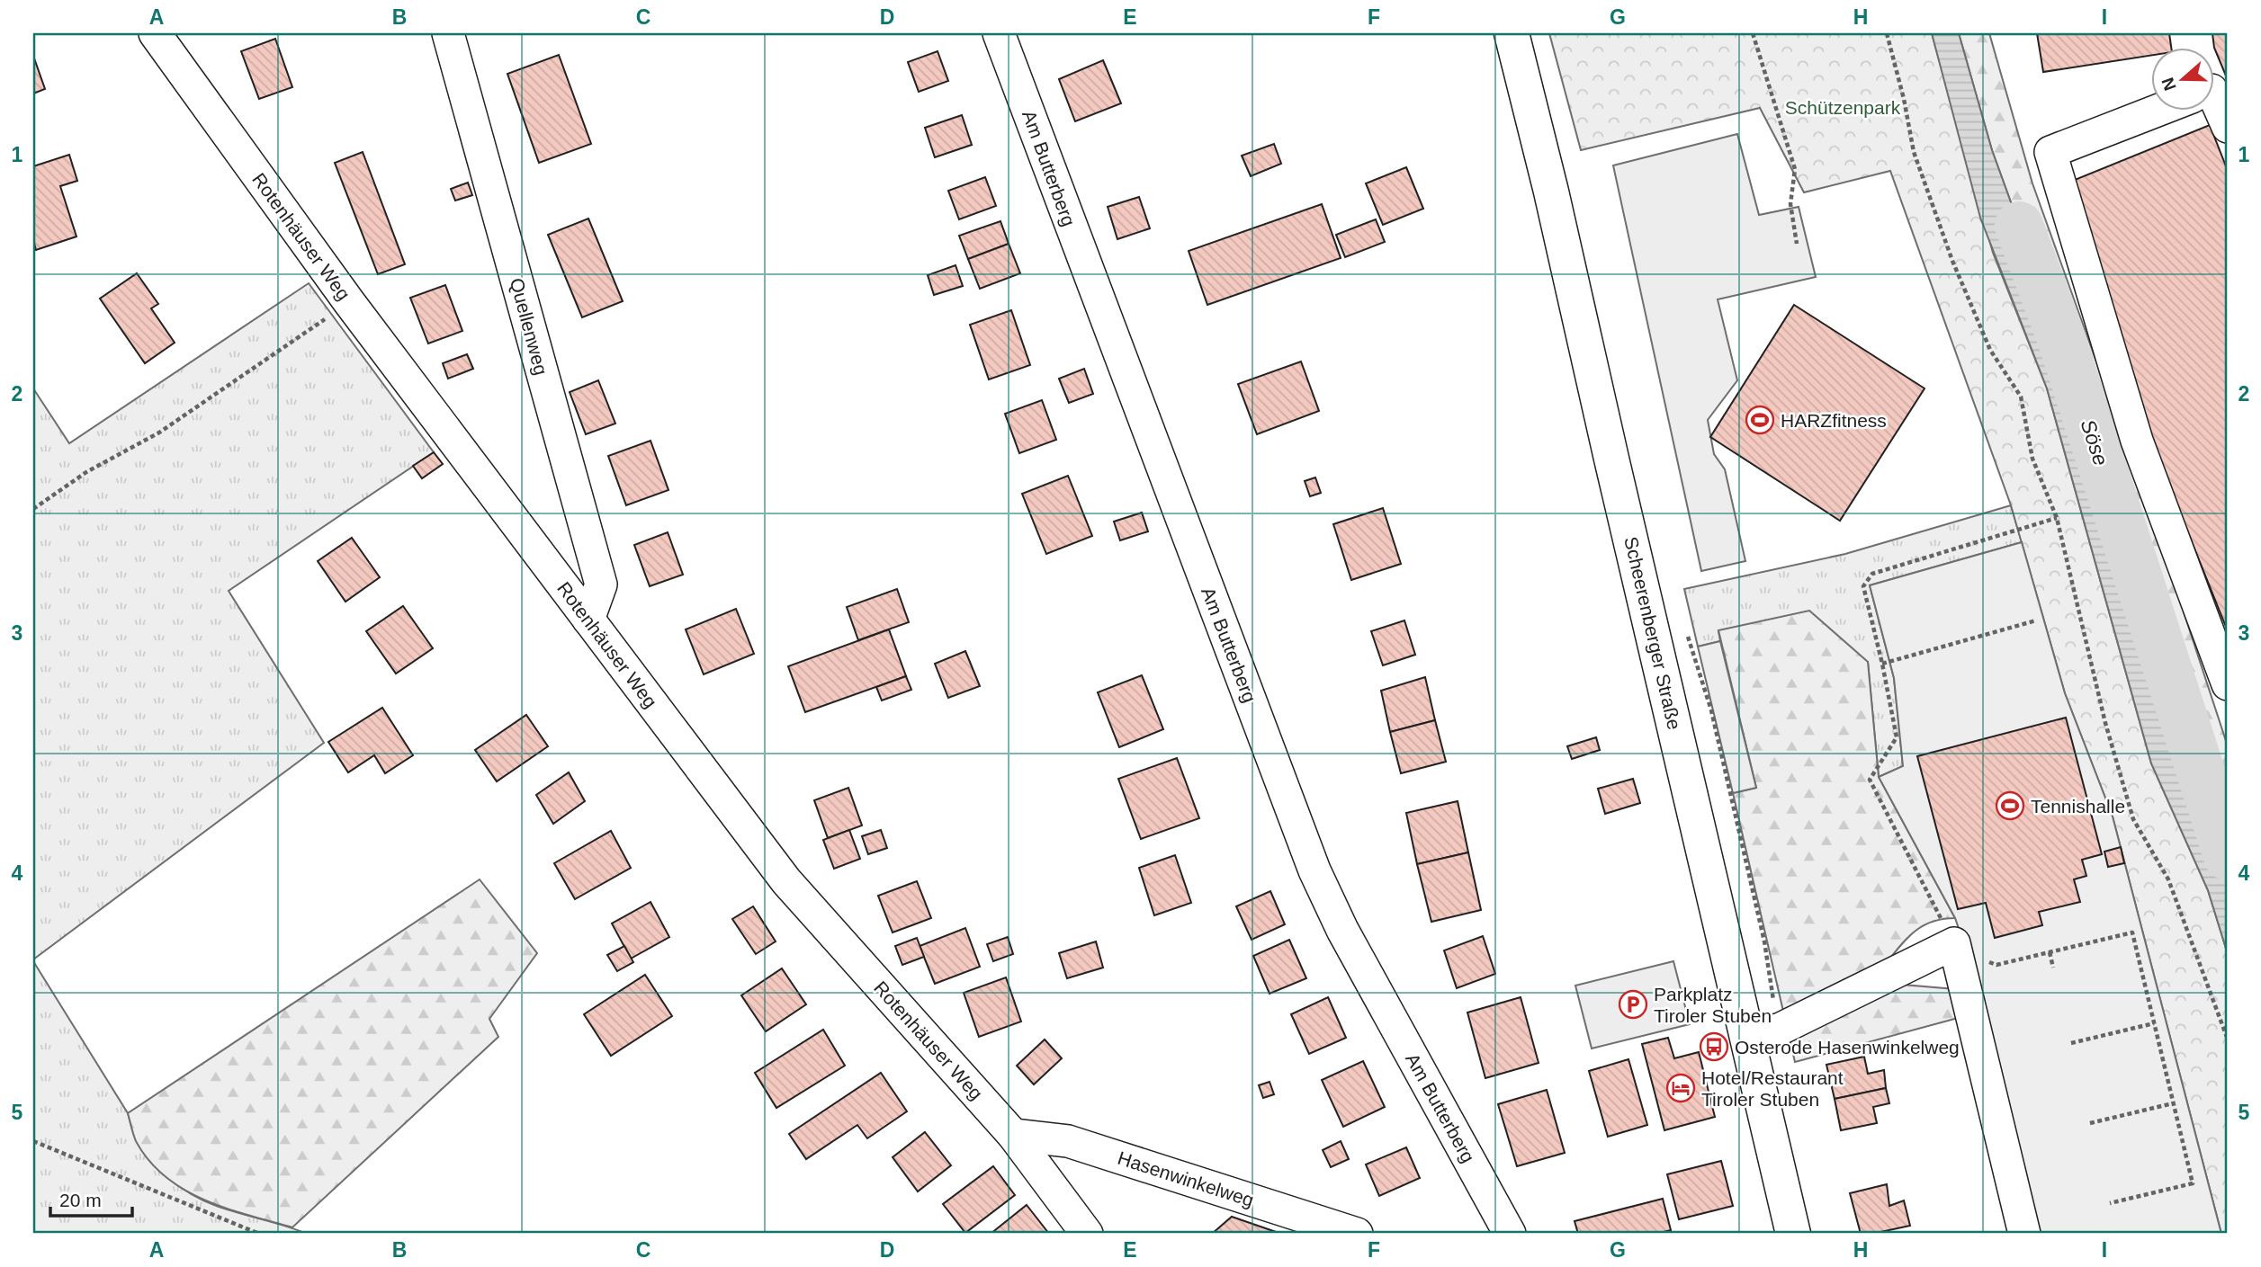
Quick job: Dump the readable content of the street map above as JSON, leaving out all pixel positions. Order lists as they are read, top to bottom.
{
  "streets": {
    "main road": ["Scheerenberger Straße"],
    "street": [
      "Am Butterberg",
      "Rotenhäuser Weg",
      "Quellenweg",
      "Hasenwinkelweg"
    ]
  },
  "crossings": [
    ["Rotenhäuser Weg", "Quellenweg"],
    ["Rotenhäuser Weg", "Hasenwinkelweg"]
  ],
  "water": ["Söse"],
  "parks": ["Schützenpark"],
  "places": {
    "sports": ["HARZfitness", "Tennishalle"],
    "parking": ["Parkplatz Tiroler Stuben"],
    "bus stop": ["Osterode Hasenwinkelweg"],
    "hotel": ["Hotel/Restaurant Tiroler Stuben"]
  },
  "scale_bar": "20 m",
  "north": "left",
  "grid": {
    "columns": [
      "A",
      "B",
      "C",
      "D",
      "E",
      "F",
      "G",
      "H",
      "I"
    ],
    "rows": [
      "1",
      "2",
      "3",
      "4",
      "5"
    ]
  }
}
